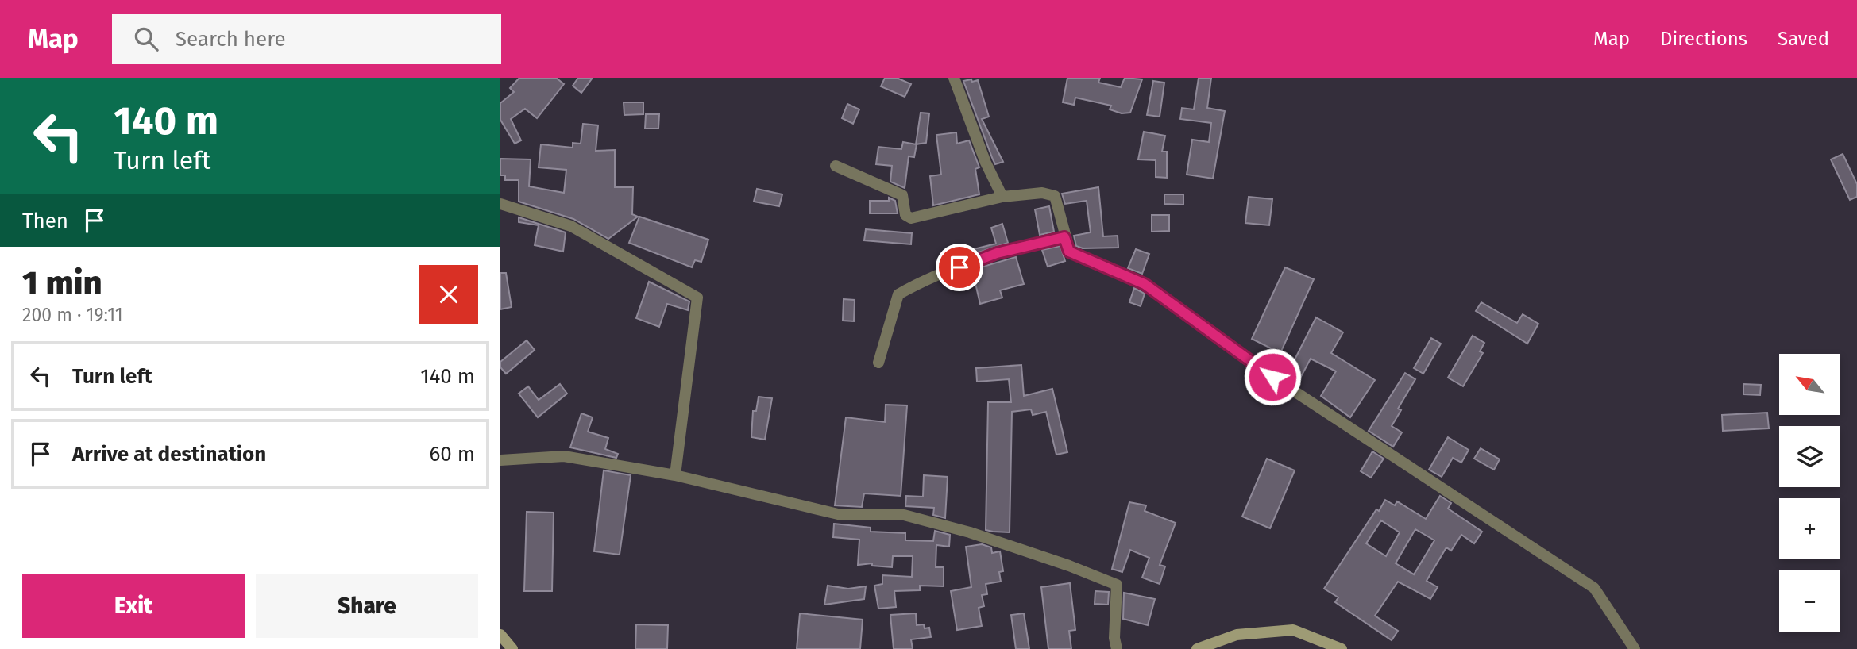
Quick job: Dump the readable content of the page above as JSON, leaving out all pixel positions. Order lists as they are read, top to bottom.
{
  "north": "top left",
  "page": {
    "header": "Map",
    "search": "Search here",
    "nav": ["Map", "Directions", "Saved"],
    "turn": ["140 m", "Turn left"],
    "then": "Then",
    "heading": ["1 min", "200 m · 19:11"],
    "list": [
      {
        "name": "Turn left",
        "value": "140 m"
      },
      {
        "name": "Arrive at destination",
        "value": "60 m"
      }
    ],
    "map_buttons": ["+", "−"],
    "buttons": ["Exit", "Share"]
  }
}
